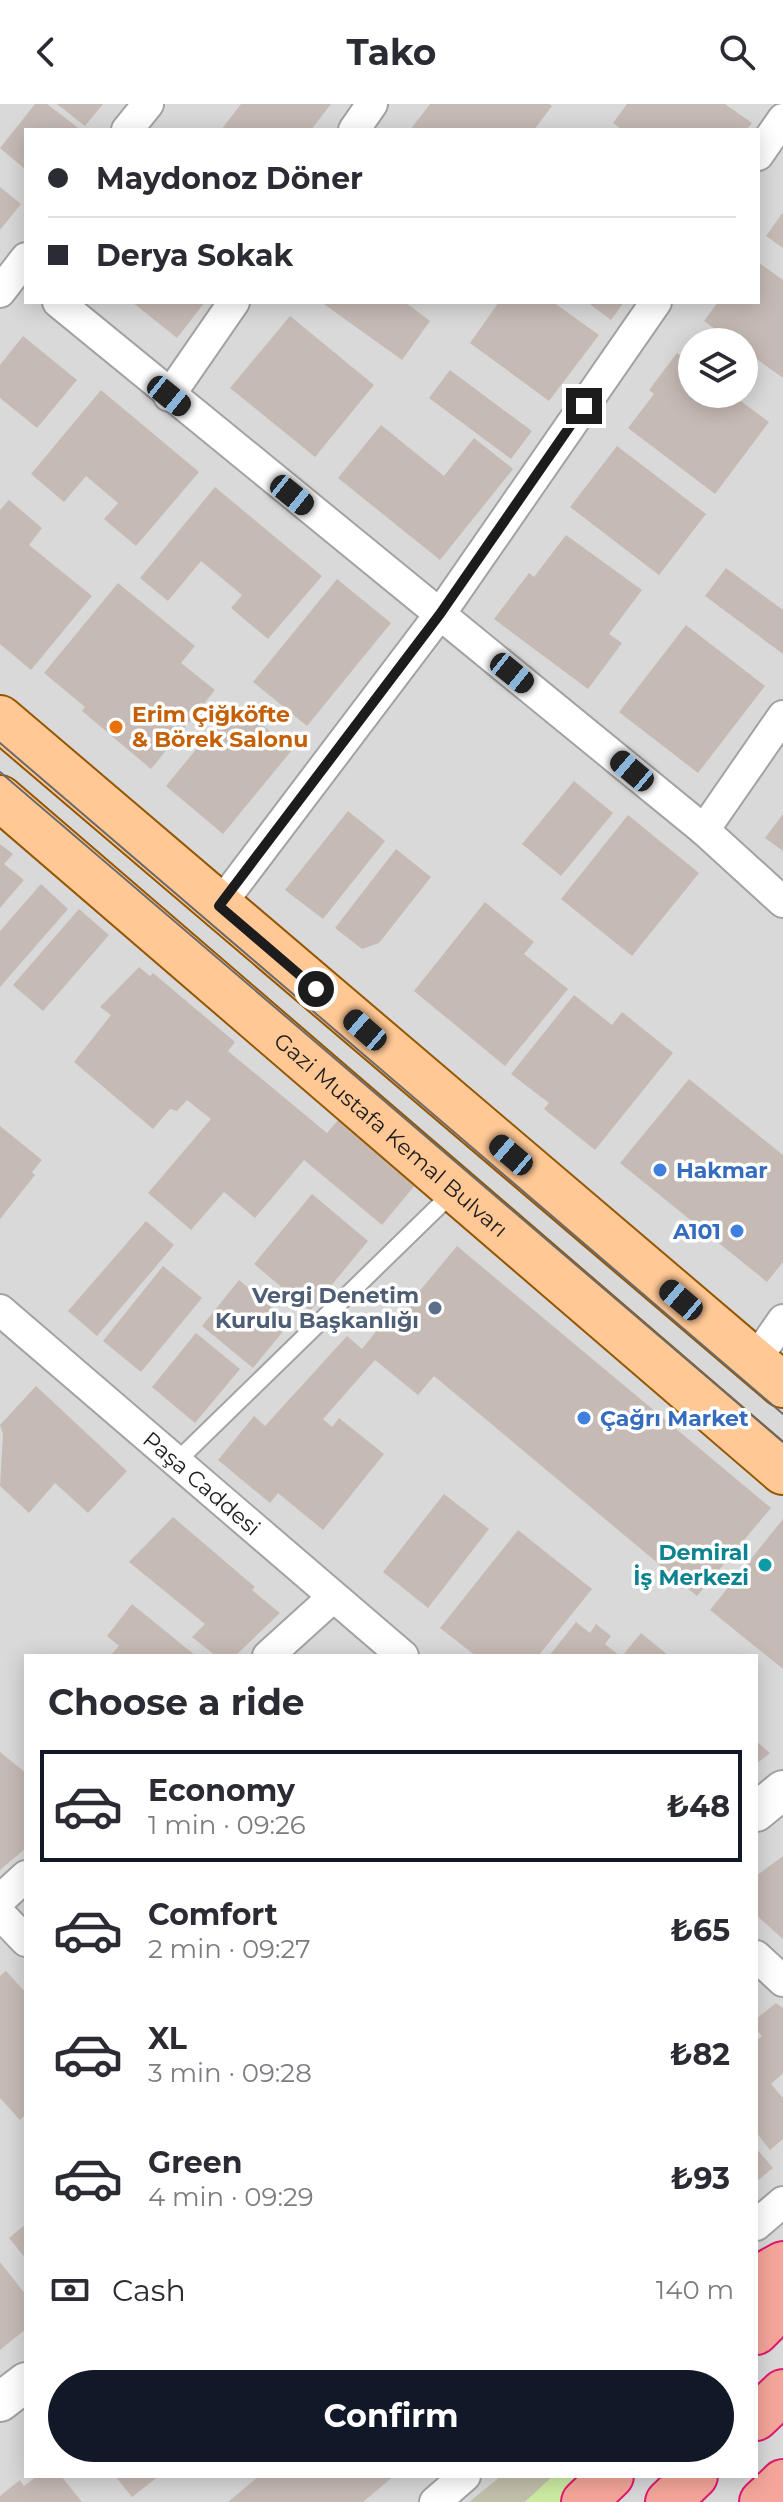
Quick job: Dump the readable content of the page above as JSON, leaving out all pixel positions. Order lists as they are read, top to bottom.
{
  "streets": {
    "main road": ["Gazi Mustafa Kemal Bulvarı"],
    "street": ["Paşa Caddesi"]
  },
  "places": [
    "Erim Çiğköfte & Börek Salonu",
    "Hakmar",
    "A101",
    "Vergi Denetim Kurulu Başkanlığı",
    "Çağrı Market",
    "Demiral İş Merkezi"
  ],
  "page": {
    "header": "Tako",
    "banner": ["Maydonoz Döner", "Derya Sokak"],
    "heading": "Choose a ride",
    "list": [
      {
        "name": "Economy",
        "note": "1 min · 09:26",
        "value": "₺48"
      },
      {
        "name": "Comfort",
        "note": "2 min · 09:27",
        "value": "₺65"
      },
      {
        "name": "XL",
        "note": "3 min · 09:28",
        "value": "₺82"
      },
      {
        "name": "Green",
        "note": "4 min · 09:29",
        "value": "₺93"
      }
    ],
    "pay": ["Cash", "140 m"],
    "buttons": "Confirm"
  }
}
